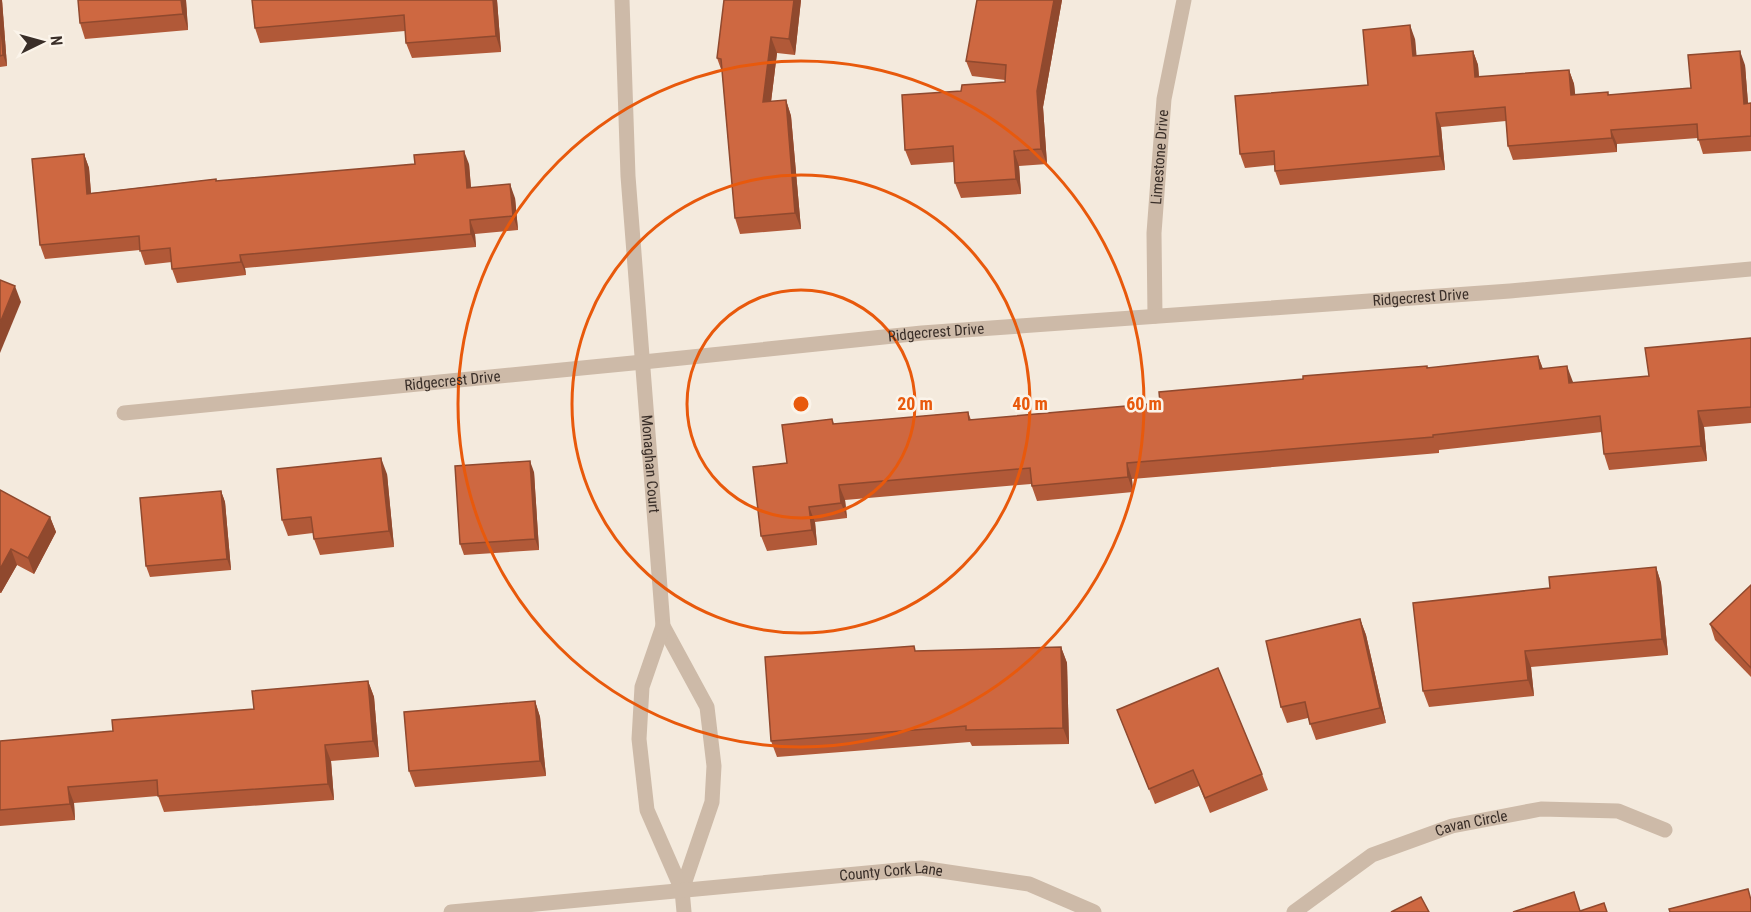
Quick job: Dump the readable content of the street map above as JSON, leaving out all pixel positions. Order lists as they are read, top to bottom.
{
  "streets": {
    "street": [
      "Limestone Drive",
      "Ridgecrest Drive",
      "Monaghan Court",
      "Cavan Circle",
      "County Cork Lane"
    ]
  },
  "crossings": [
    ["Limestone Drive", "Ridgecrest Drive"],
    ["Ridgecrest Drive", "Monaghan Court"],
    ["Monaghan Court", "County Cork Lane"]
  ],
  "north": "right",
  "rings": ["20 m", "40 m", "60 m"]
}
